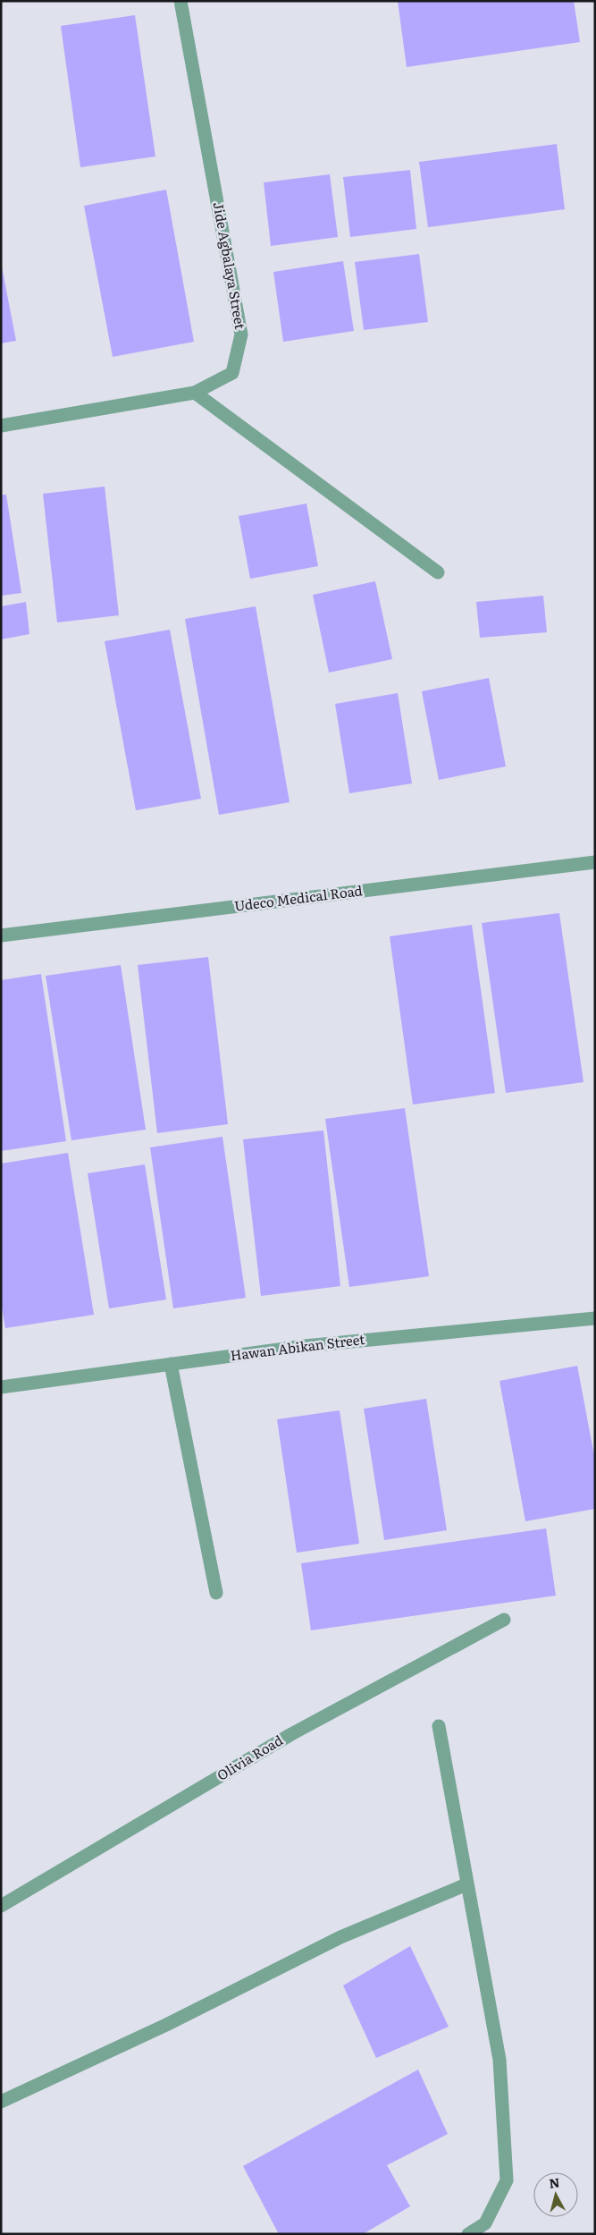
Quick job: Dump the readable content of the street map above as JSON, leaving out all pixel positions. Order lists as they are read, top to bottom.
{
  "streets": {
    "street": [
      "Jide Agbalaya Street",
      "Udeco Medical Road",
      "Hawan Abikan Street",
      "Olivia Road"
    ]
  },
  "north": "top"
}
